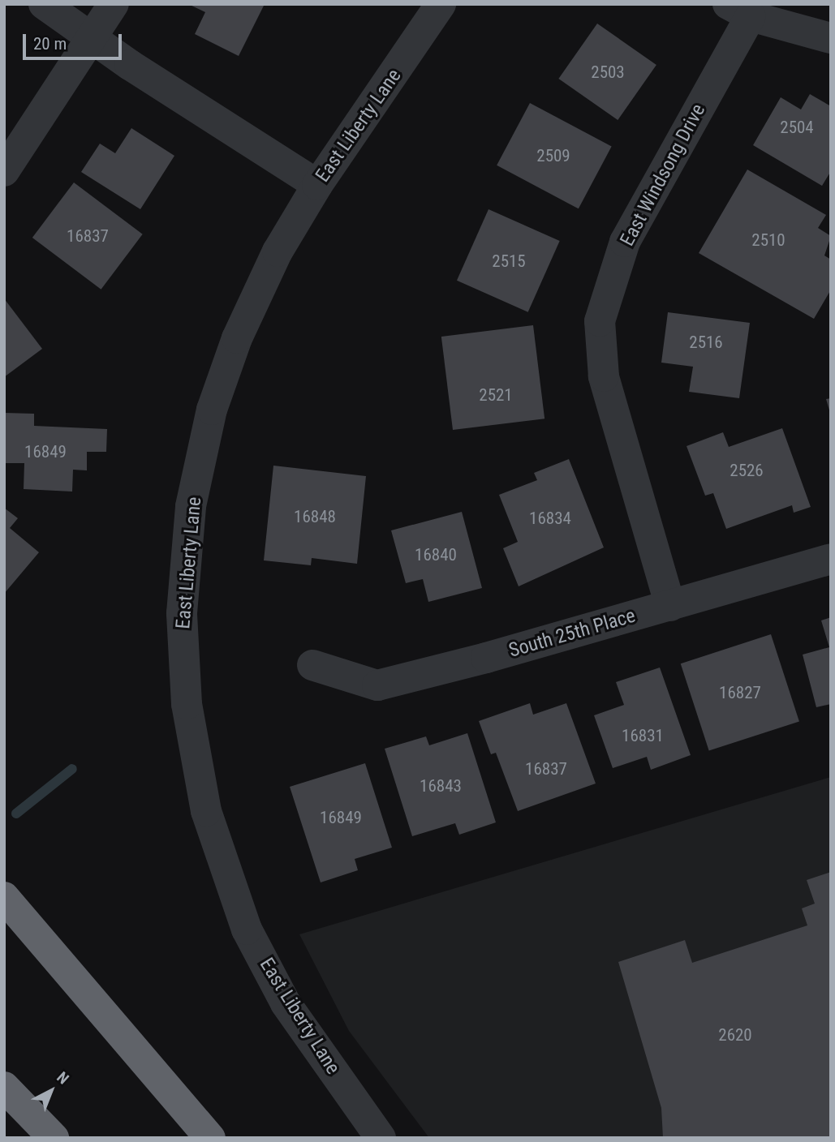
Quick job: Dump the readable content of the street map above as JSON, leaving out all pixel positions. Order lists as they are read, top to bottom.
{
  "streets": {
    "street": ["East Liberty Lane", "East Windsong Drive", "South 25th Place"]
  },
  "crossings": [
    ["East Windsong Drive", "South 25th Place"]
  ],
  "house_numbers": [
    "2503",
    "2504",
    "2509",
    "16837",
    "2510",
    "2515",
    "2516",
    "2521",
    "16849",
    "2526",
    "16848",
    "16834",
    "16840",
    "16827",
    "16831",
    "16837",
    "16843",
    "16849",
    "2620"
  ],
  "scale_bar": "20 m",
  "north": "top right"
}
